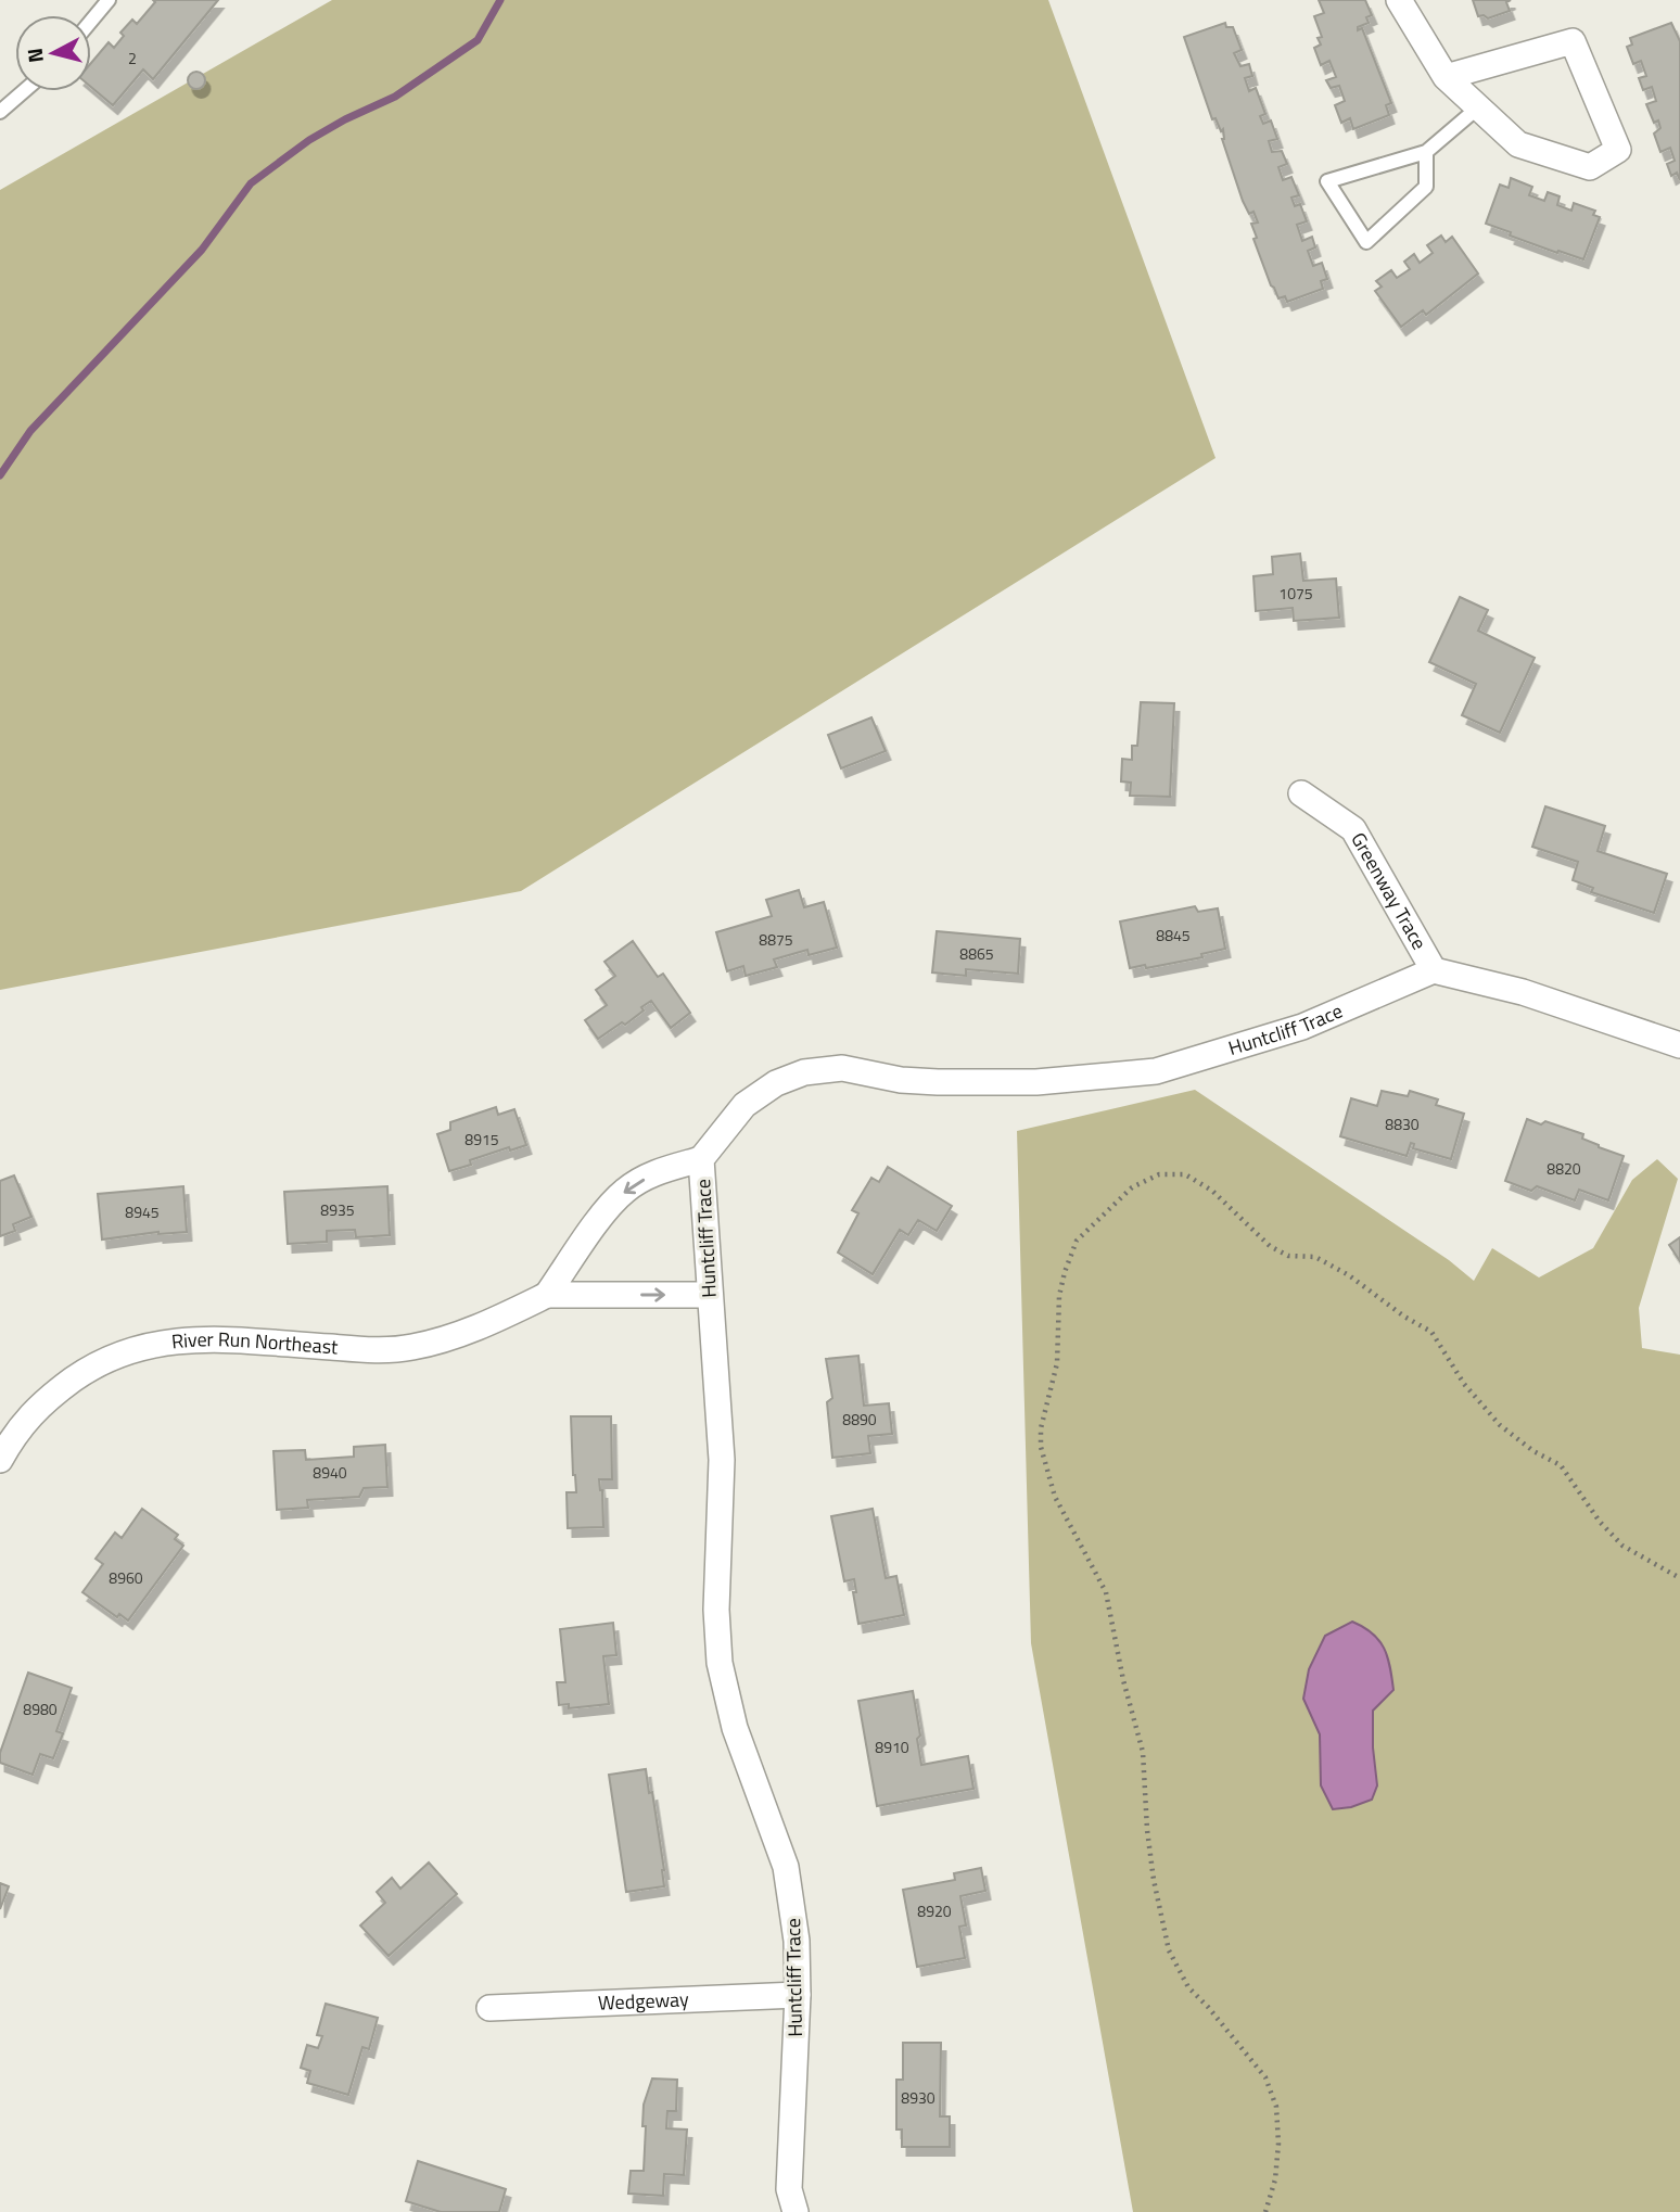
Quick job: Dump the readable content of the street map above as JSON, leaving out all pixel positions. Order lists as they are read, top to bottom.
{
  "streets": {
    "street": [
      "Greenway Trace",
      "Huntcliff Trace",
      "River Run Northeast",
      "Wedgeway"
    ]
  },
  "crossings": [
    ["Greenway Trace", "Huntcliff Trace"],
    ["Huntcliff Trace", "River Run Northeast"],
    ["Huntcliff Trace", "Wedgeway"]
  ],
  "house_numbers": [
    "2",
    "1075",
    "8845",
    "8875",
    "8865",
    "8830",
    "8915",
    "8820",
    "8935",
    "8945",
    "8890",
    "8940",
    "8960",
    "8980",
    "8910",
    "8920",
    "8930"
  ],
  "north": "left"
}
